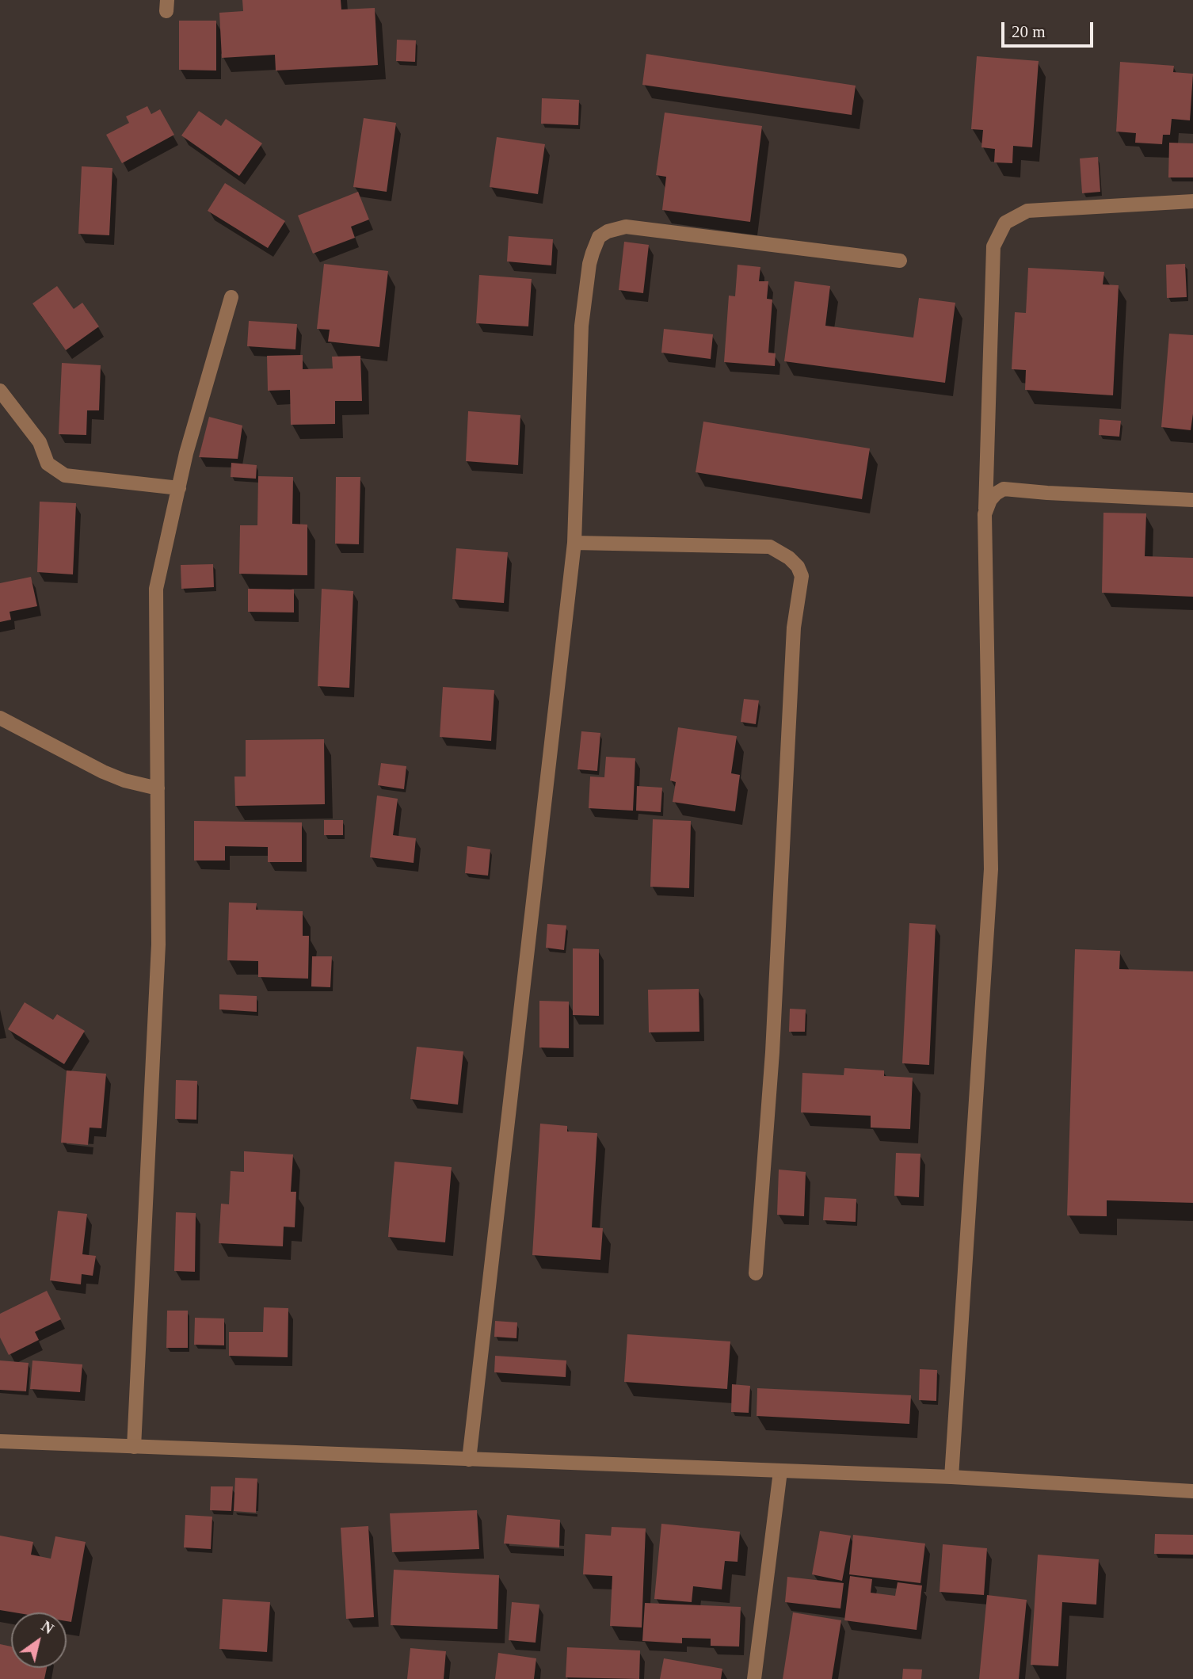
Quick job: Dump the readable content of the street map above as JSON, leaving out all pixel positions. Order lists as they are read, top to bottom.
{
  "scale_bar": "20 m",
  "north": "top right"
}
